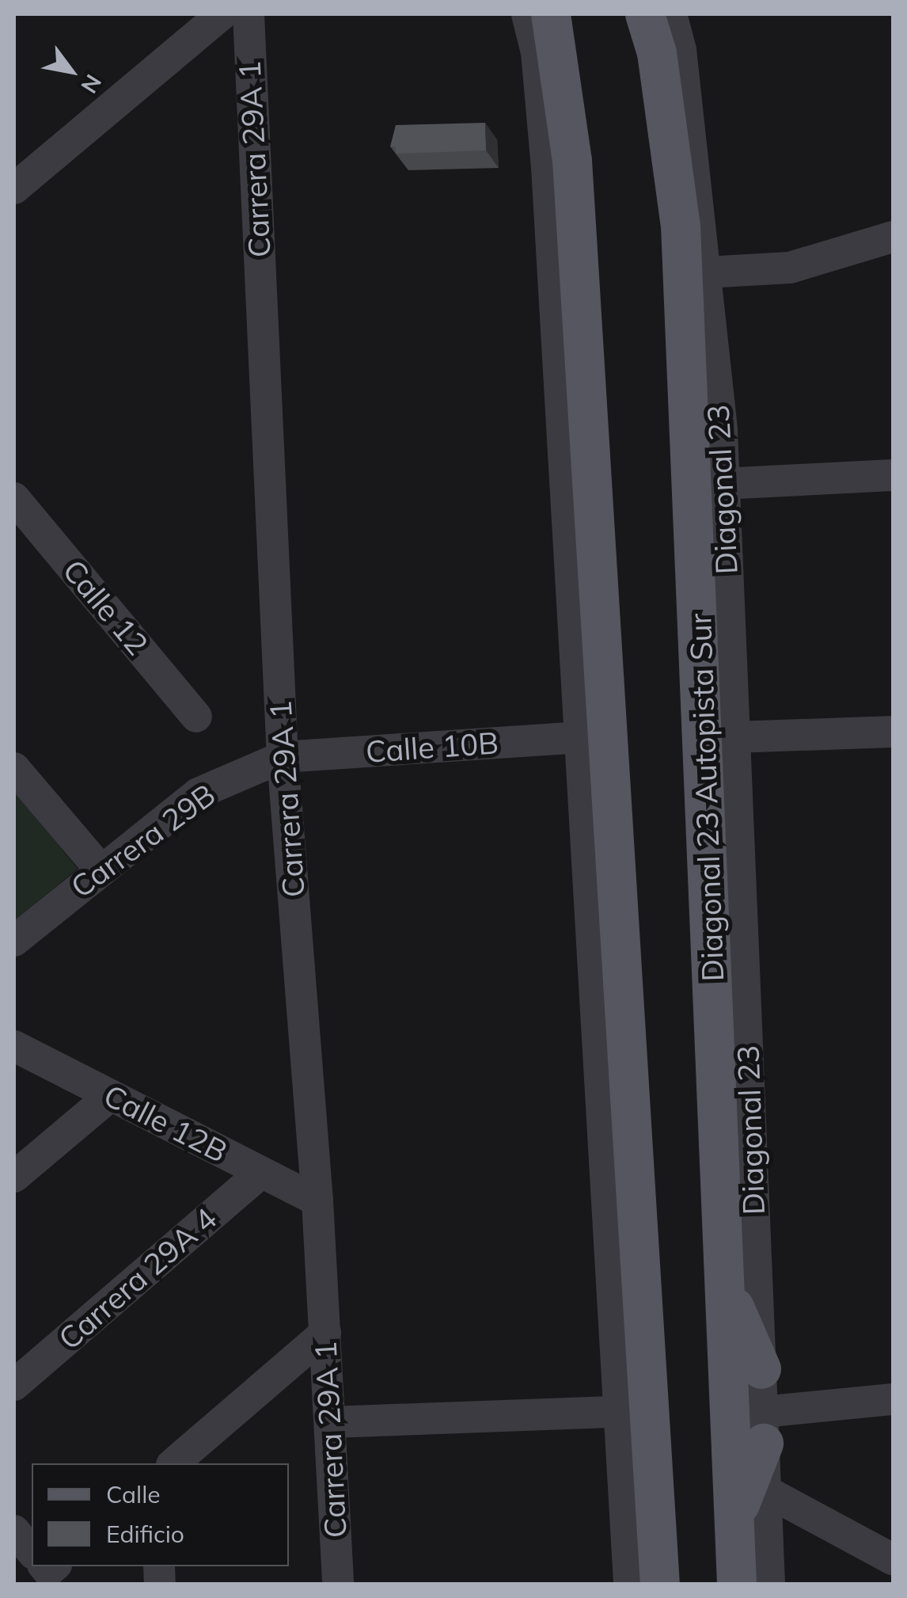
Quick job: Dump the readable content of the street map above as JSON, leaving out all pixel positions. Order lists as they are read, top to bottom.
{
  "streets": {
    "main road": ["Diagonal 23 Autopista Sur"],
    "street": [
      "Carrera 29A 1",
      "Diagonal 23",
      "Calle 12",
      "Calle 10B",
      "Carrera 29B",
      "Calle 12B",
      "Carrera 29A 4"
    ]
  },
  "crossings": [
    ["Carrera 29A 1", "Calle 10B"],
    ["Carrera 29A 1", "Carrera 29B"],
    ["Carrera 29A 1", "Calle 12B"],
    ["Diagonal 23", "Diagonal 23 Autopista Sur"],
    ["Calle 10B", "Carrera 29B"],
    ["Calle 12B", "Carrera 29A 4"]
  ],
  "legend": ["Calle", "Edificio"],
  "north": "bottom right"
}
